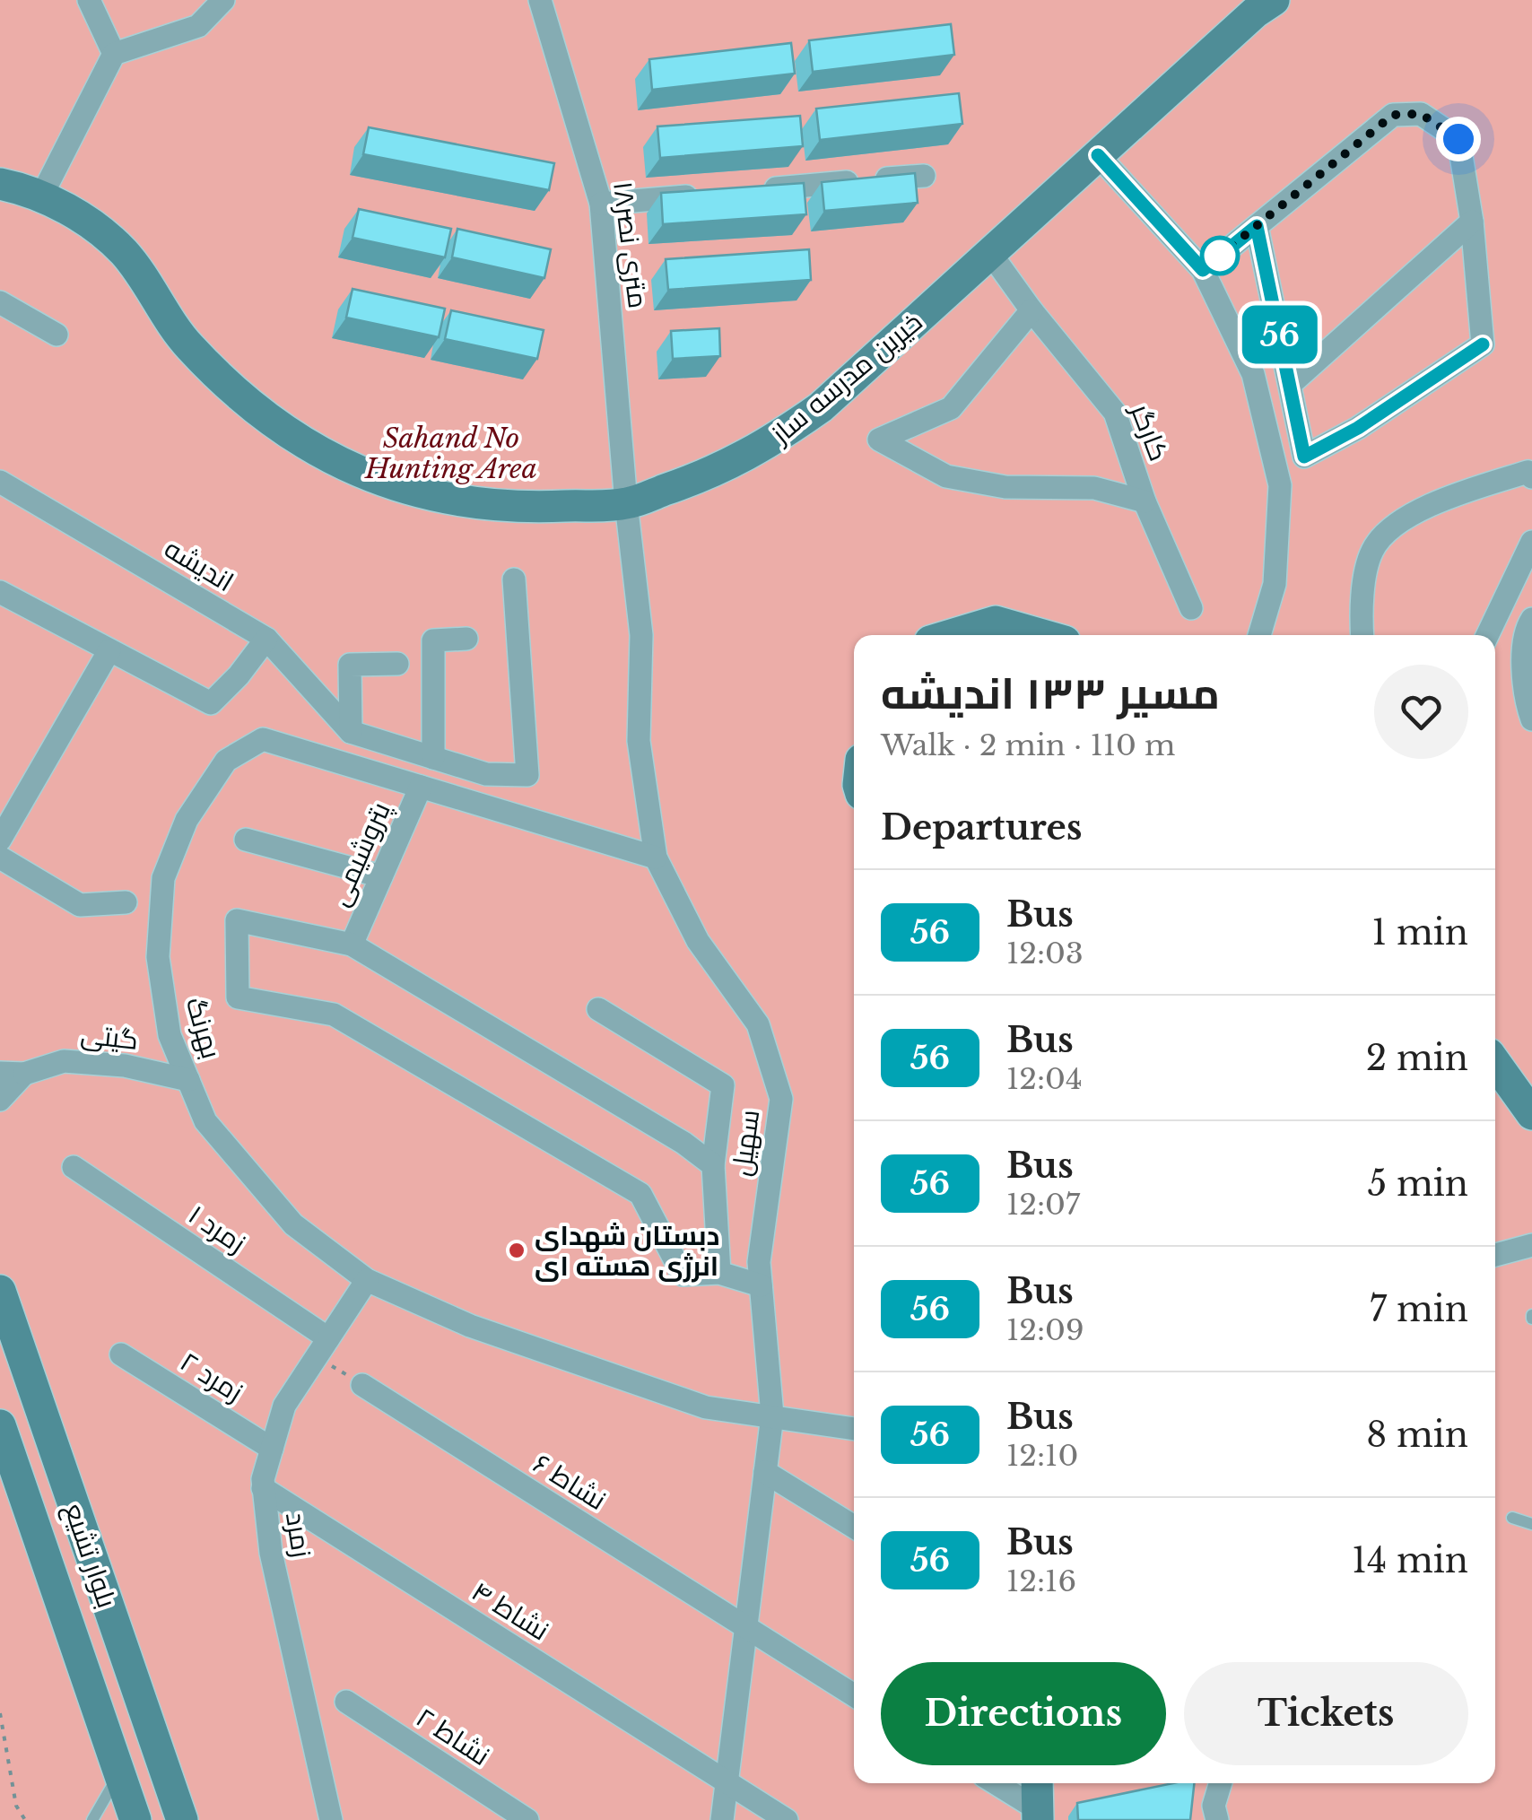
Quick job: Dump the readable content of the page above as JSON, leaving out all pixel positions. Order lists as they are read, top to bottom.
{
  "streets": {
    "street": [
      "۱۸متری نصر",
      "خیرین مدرسه ساز",
      "کارگر",
      "اندیشه",
      "پتروشیمی",
      "بهرنگ",
      "گیتی",
      "سهیل",
      "زمرد ۱",
      "زمرد ۲",
      "نشاط ۶",
      "زمرد",
      "بلوار تشیع",
      "نشاط ۴",
      "نشاط ۲"
    ]
  },
  "crossings": [
    ["۱۸متری نصر", "خیرین مدرسه ساز"],
    ["۱۸متری نصر", "سهیل"],
    ["خیرین مدرسه ساز", "کارگر"],
    ["خیرین مدرسه ساز", "سهیل"],
    ["پتروشیمی", "بهرنگ"],
    ["بهرنگ", "گیتی"],
    ["بهرنگ", "سهیل"],
    ["بهرنگ", "زمرد"],
    ["سهیل", "نشاط ۶"],
    ["سهیل", "نشاط ۴"],
    ["زمرد ۱", "زمرد"],
    ["زمرد ۲", "زمرد"],
    ["زمرد", "نشاط ۴"]
  ],
  "parks": ["Sahand No Hunting Area"],
  "places": ["دبستان شهدای انرژی هسته ای"],
  "lines": ["bus line 56"],
  "page": {
    "on_map": "56",
    "heading": [
      ["مسیر ۱۳۳ اندیشه", "Walk · 2 min · 110 m"],
      "Departures"
    ],
    "list": [
      {
        "mark": "56",
        "name": "Bus",
        "note": "12:03",
        "value": "1 min"
      },
      {
        "mark": "56",
        "name": "Bus",
        "note": "12:04",
        "value": "2 min"
      },
      {
        "mark": "56",
        "name": "Bus",
        "note": "12:07",
        "value": "5 min"
      },
      {
        "mark": "56",
        "name": "Bus",
        "note": "12:09",
        "value": "7 min"
      },
      {
        "mark": "56",
        "name": "Bus",
        "note": "12:10",
        "value": "8 min"
      },
      {
        "mark": "56",
        "name": "Bus",
        "note": "12:16",
        "value": "14 min"
      }
    ],
    "buttons": ["Directions", "Tickets"]
  }
}
